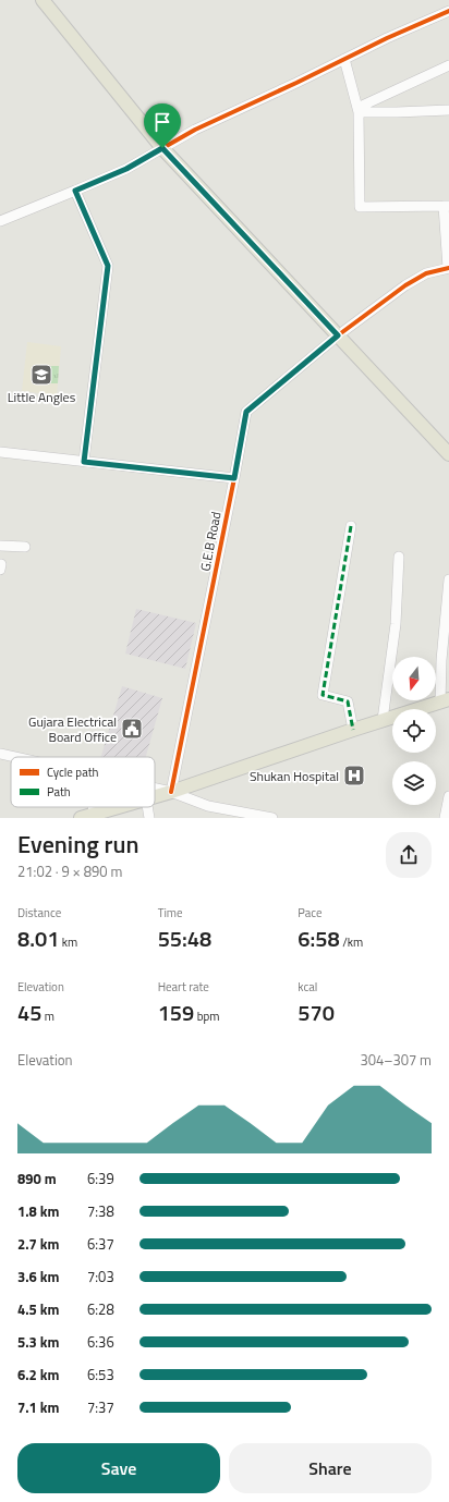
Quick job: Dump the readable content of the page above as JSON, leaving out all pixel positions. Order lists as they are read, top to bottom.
{
  "streets": {
    "street": ["G.E.B Road"]
  },
  "places": {
    "school or university": ["Little Angles"],
    "public building": ["Gujara Electrical Board Office"],
    "hospital": ["Shukan Hospital"]
  },
  "legend": ["Cycle path", "Path"],
  "north": "bottom",
  "page": {
    "heading": ["Evening run", "21:02 · 9 × 890 m"],
    "stats": [
      ["Distance", "8.01 km"],
      ["Time", "55:48"],
      ["Pace", "6:58 /km"],
      ["Elevation", "45 m"],
      ["Heart rate", "159 bpm"],
      ["kcal", "570"]
    ],
    "chart": ["Elevation", "304–307 m"],
    "list": [
      {
        "name": "890 m",
        "note": "6:39"
      },
      {
        "name": "1.8 km",
        "note": "7:38"
      },
      {
        "name": "2.7 km",
        "note": "6:37"
      },
      {
        "name": "3.6 km",
        "note": "7:03"
      },
      {
        "name": "4.5 km",
        "note": "6:28"
      },
      {
        "name": "5.3 km",
        "note": "6:36"
      },
      {
        "name": "6.2 km",
        "note": "6:53"
      },
      {
        "name": "7.1 km",
        "note": "7:37"
      }
    ],
    "buttons": ["Save", "Share"]
  }
}
